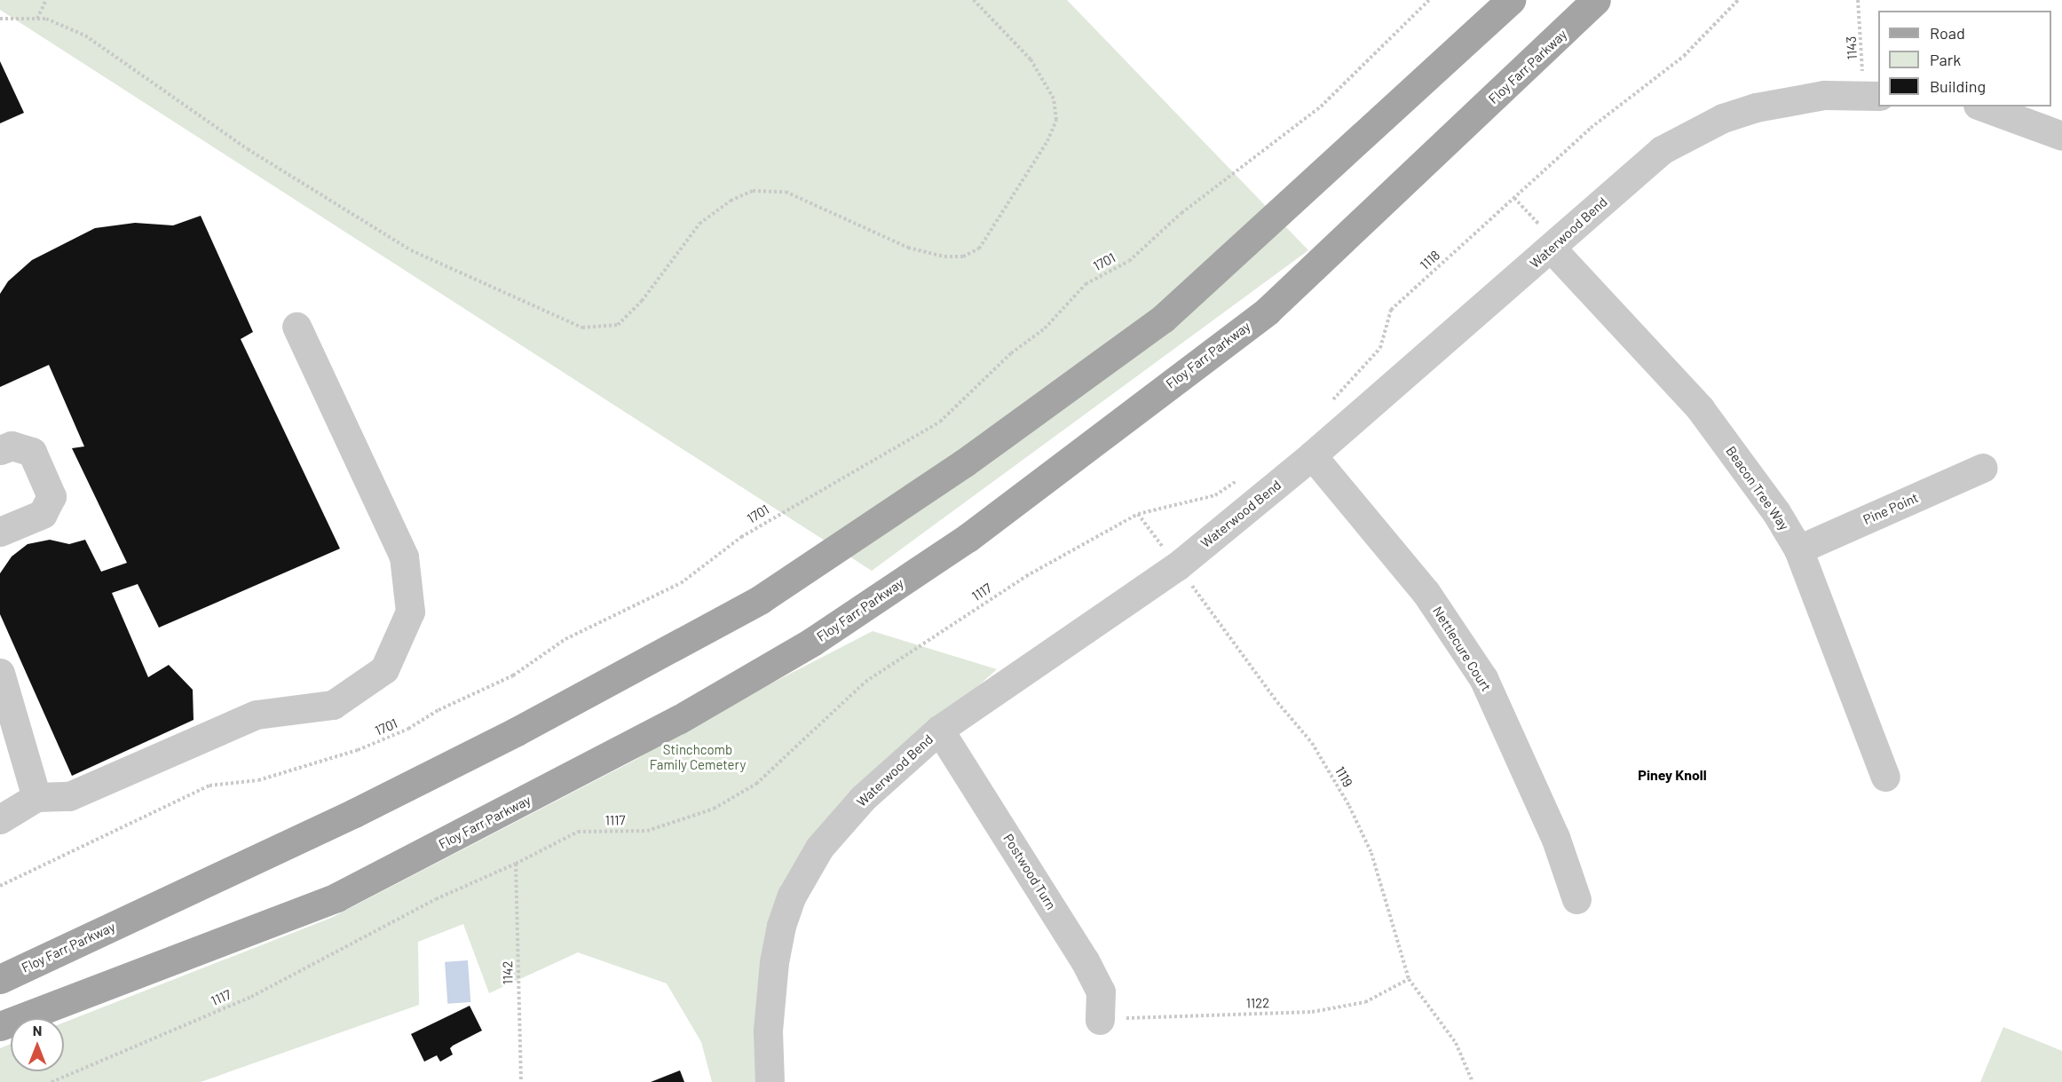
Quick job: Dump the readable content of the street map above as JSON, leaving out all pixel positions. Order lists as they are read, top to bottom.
{
  "streets": {
    "main road": ["Floy Farr Parkway"],
    "street": [
      "Waterwood Bend",
      "Beacon Tree Way",
      "Pine Point",
      "Nettlecure Court",
      "Postwood Turn"
    ],
    "path": [
      "1143",
      "1118",
      "1701",
      "1117",
      "1119",
      "1142",
      "1122"
    ]
  },
  "crossings": [
    ["1143", "Waterwood Bend"],
    ["Waterwood Bend", "Beacon Tree Way"],
    ["Waterwood Bend", "Nettlecure Court"],
    ["Waterwood Bend", "1119"],
    ["Waterwood Bend", "Postwood Turn"],
    ["Beacon Tree Way", "Pine Point"],
    ["1117", "1119"],
    ["1117", "1142"],
    ["1119", "1122"],
    ["Postwood Turn", "1122"]
  ],
  "districts": ["Piney Knoll"],
  "parks": ["Stinchcomb Family Cemetery"],
  "legend": ["Road", "Park", "Building"],
  "north": "top"
}
